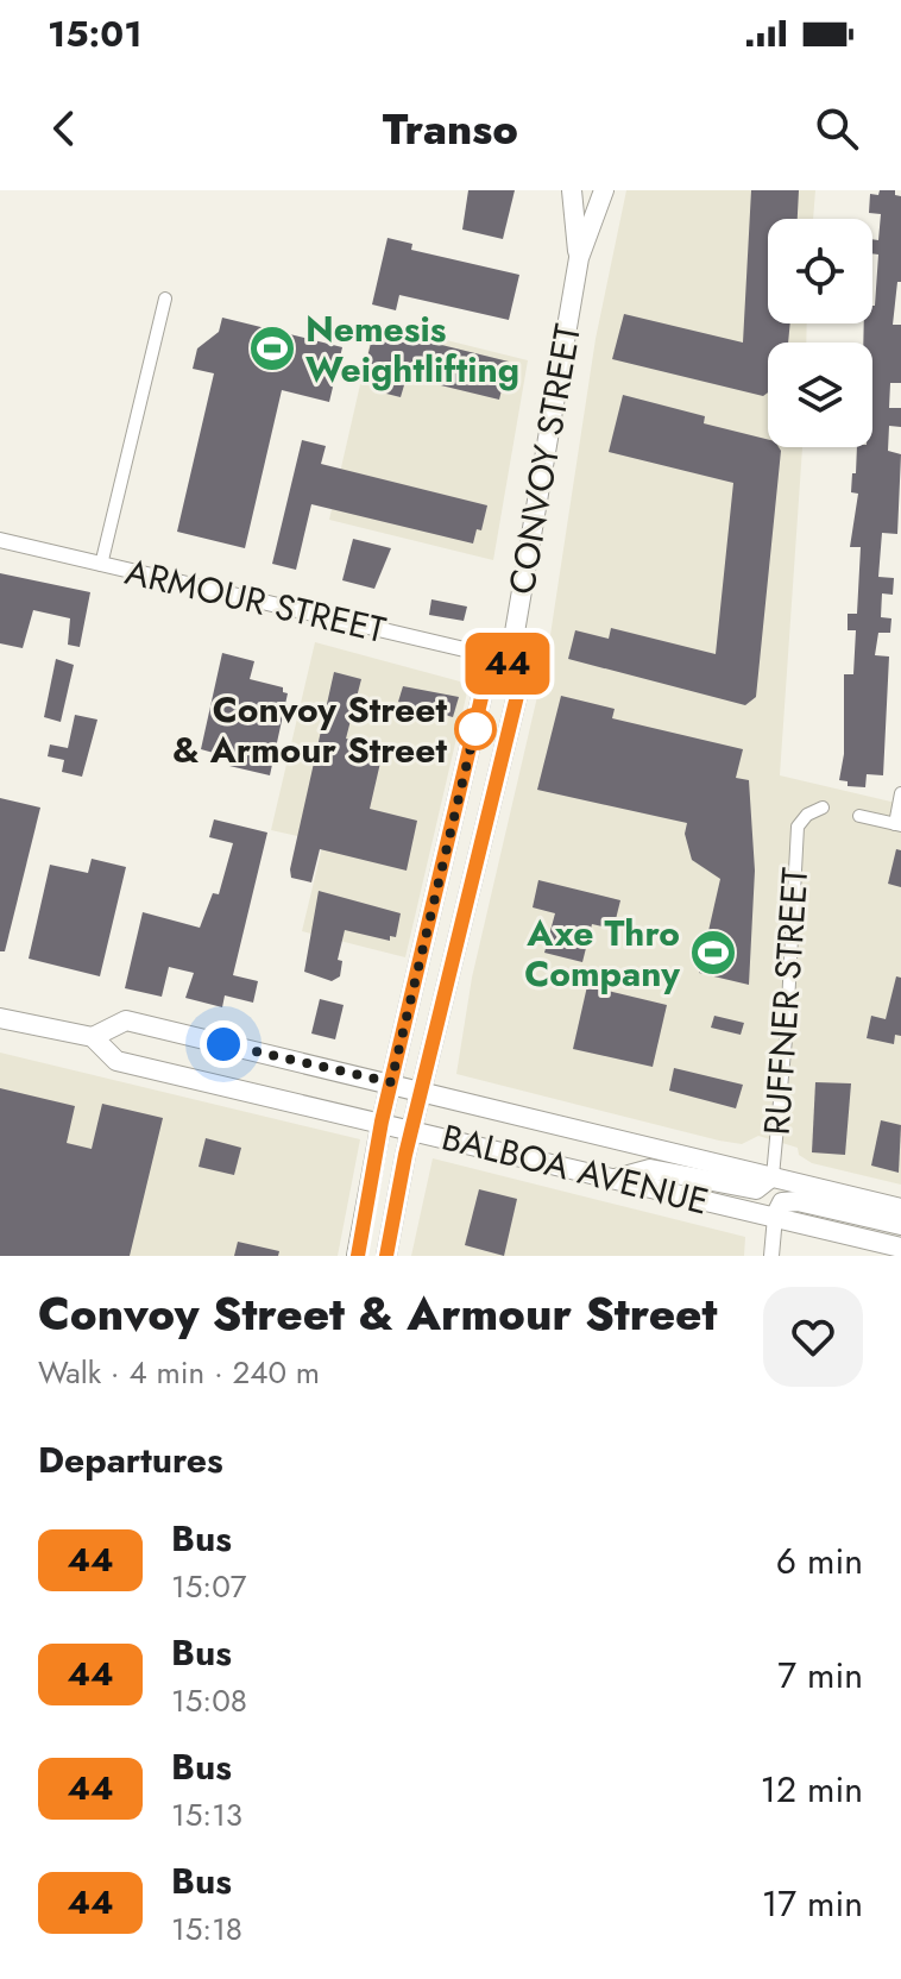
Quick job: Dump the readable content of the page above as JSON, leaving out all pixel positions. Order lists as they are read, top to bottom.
{
  "streets": {
    "main road": ["CONVOY STREET", "BALBOA AVENUE"],
    "street": ["ARMOUR STREET", "RUFFNER STREET"]
  },
  "crossings": [
    ["CONVOY STREET", "ARMOUR STREET"],
    ["CONVOY STREET", "BALBOA AVENUE"],
    ["RUFFNER STREET", "BALBOA AVENUE"]
  ],
  "places": {
    "sports": ["Nemesis Weightlifting", "Axe Thro Company"],
    "other": ["Convoy Street & Armour Street"]
  },
  "lines": ["bus line 44"],
  "page": {
    "status": "15:01",
    "header": "Transo",
    "on_map": "44",
    "heading": [
      ["Convoy Street & Armour Street", "Walk · 4 min · 240 m"],
      "Departures"
    ],
    "list": [
      {
        "mark": "44",
        "name": "Bus",
        "note": "15:07",
        "value": "6 min"
      },
      {
        "mark": "44",
        "name": "Bus",
        "note": "15:08",
        "value": "7 min"
      },
      {
        "mark": "44",
        "name": "Bus",
        "note": "15:13",
        "value": "12 min"
      },
      {
        "mark": "44",
        "name": "Bus",
        "note": "15:18",
        "value": "17 min"
      }
    ]
  }
}
